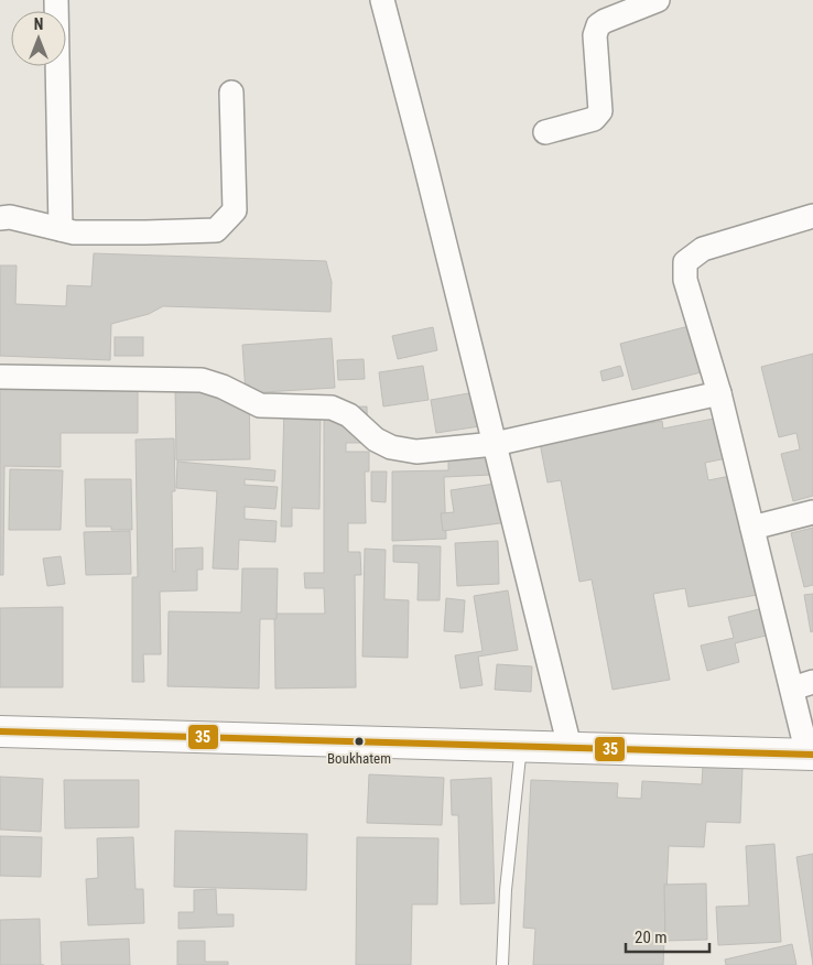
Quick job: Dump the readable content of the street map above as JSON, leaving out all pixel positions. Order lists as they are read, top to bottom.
{
  "places": ["Boukhatem"],
  "lines": ["transit line 35"],
  "scale_bar": "20 m",
  "north": "top"
}
